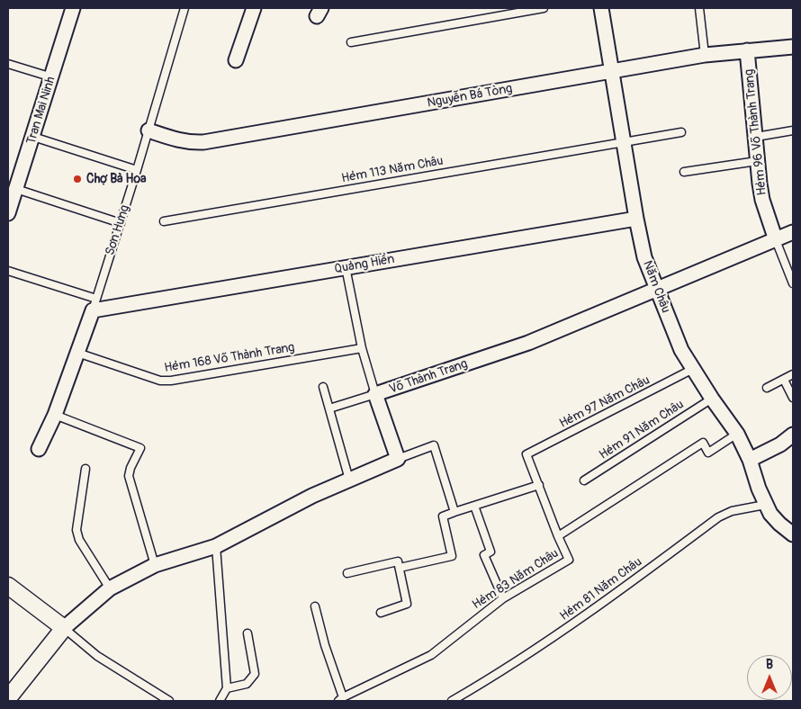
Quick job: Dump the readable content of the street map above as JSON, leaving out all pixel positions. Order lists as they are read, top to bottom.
{
  "streets": {
    "street": [
      "Nguyễn Bá Tòng",
      "Tran Mai Ninh",
      "Hẻm 96 Võ Thành Trang",
      "Sơn Hưng",
      "Quảng Hiền",
      "Năm Châu",
      "Võ Thành Trang"
    ],
    "lane": [
      "Hẻm 113 Năm Châu",
      "Hẻm 168 Võ Thành Trang",
      "Hẻm 97 Năm Châu",
      "Hẻm 91 Năm Châu",
      "Hẻm 83 Năm Châu",
      "Hẻm 81 Năm Châu"
    ]
  },
  "crossings": [
    ["Nguyễn Bá Tòng", "Hẻm 96 Võ Thành Trang"],
    ["Nguyễn Bá Tòng", "Sơn Hưng"],
    ["Nguyễn Bá Tòng", "Năm Châu"],
    ["Hẻm 96 Võ Thành Trang", "Võ Thành Trang"],
    ["Hẻm 113 Năm Châu", "Năm Châu"],
    ["Sơn Hưng", "Quảng Hiền"],
    ["Sơn Hưng", "Hẻm 168 Võ Thành Trang"],
    ["Quảng Hiền", "Năm Châu"],
    ["Năm Châu", "Võ Thành Trang"],
    ["Năm Châu", "Hẻm 97 Năm Châu"],
    ["Năm Châu", "Hẻm 91 Năm Châu"],
    ["Năm Châu", "Hẻm 83 Năm Châu"],
    ["Năm Châu", "Hẻm 81 Năm Châu"]
  ],
  "places": ["Chợ Bà Hoa"],
  "north": "top"
}
